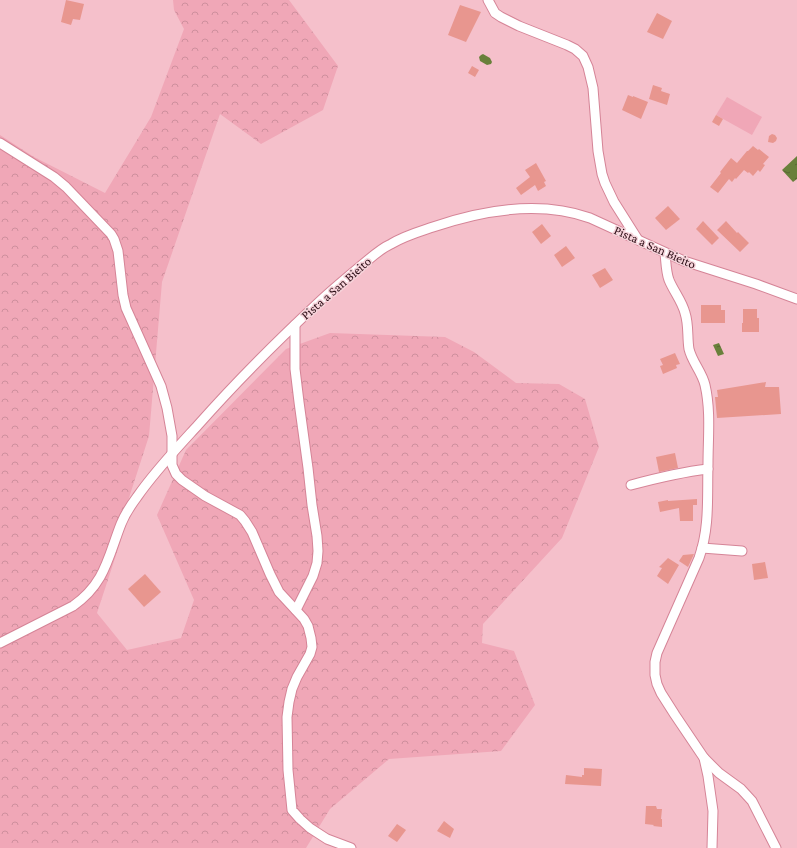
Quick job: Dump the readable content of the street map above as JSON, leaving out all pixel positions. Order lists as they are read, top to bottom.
{
  "streets": {
    "street": ["Pista a San Bieito"]
  }
}
